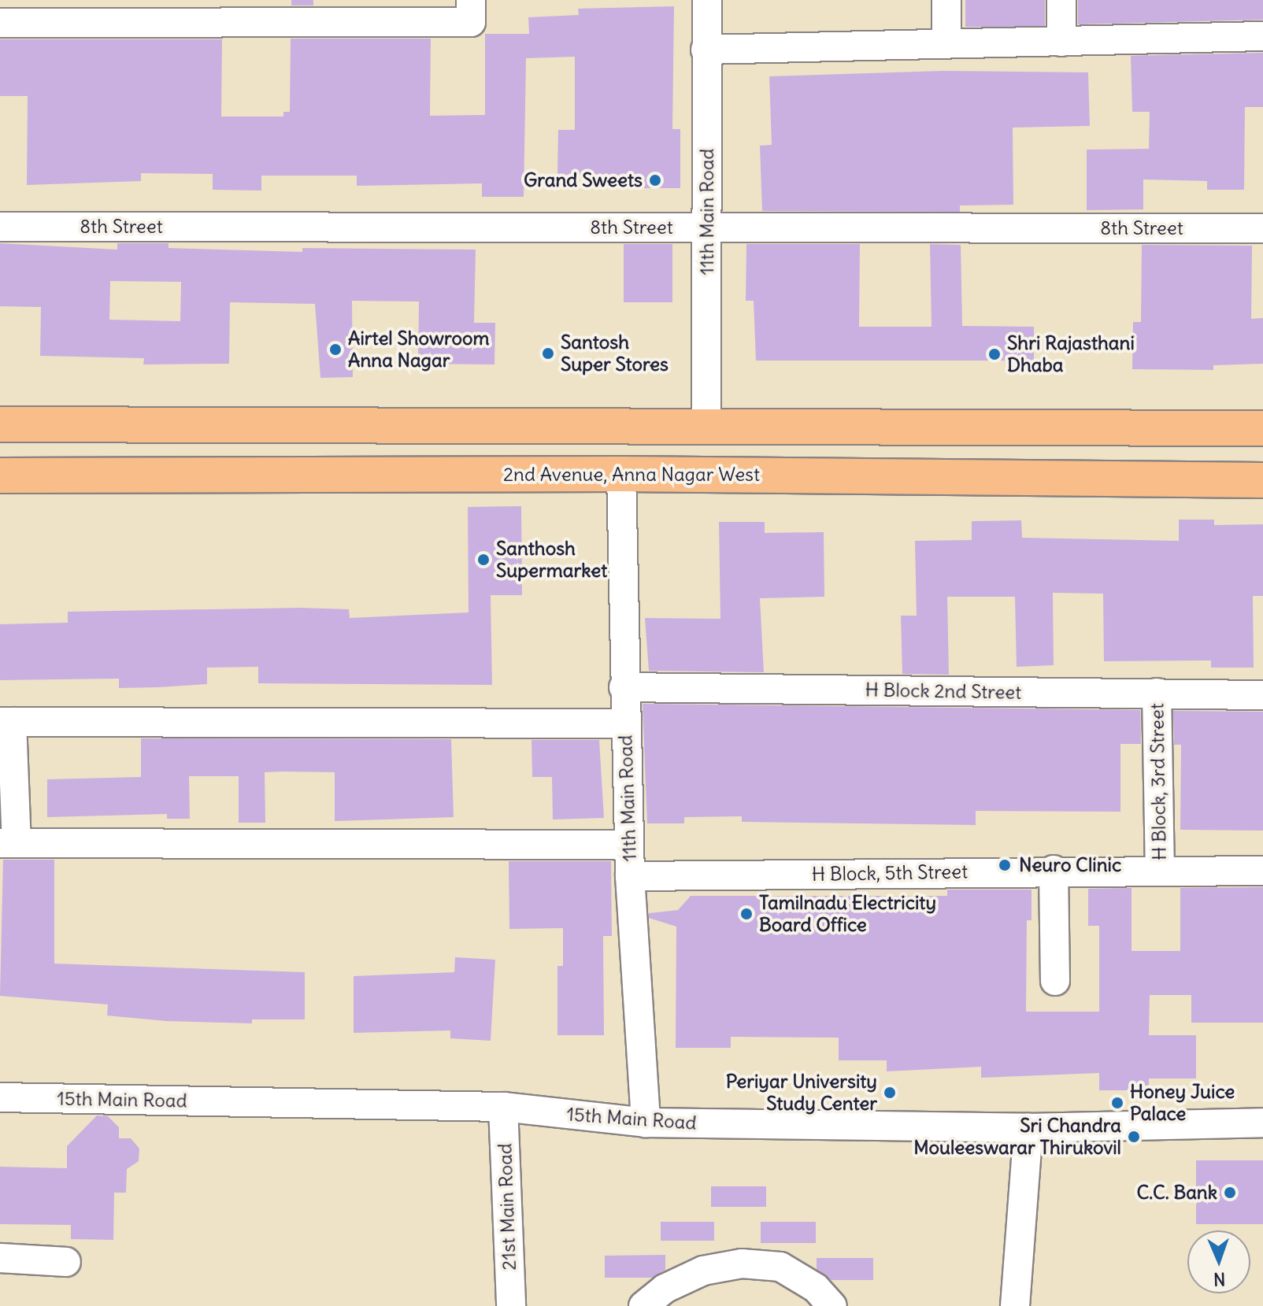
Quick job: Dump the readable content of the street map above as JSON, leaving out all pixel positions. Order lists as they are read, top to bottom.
{
  "streets": {
    "main road": ["2nd Avenue, Anna Nagar West"],
    "street": [
      "11th Main Road",
      "8th Street",
      "H Block 2nd Street",
      "H Block, 3rd Street",
      "H Block, 5th Street",
      "15th Main Road",
      "21st Main Road"
    ]
  },
  "crossings": [
    ["11th Main Road", "8th Street"],
    ["11th Main Road", "2nd Avenue, Anna Nagar West"],
    ["11th Main Road", "H Block 2nd Street"],
    ["11th Main Road", "H Block, 5th Street"],
    ["11th Main Road", "15th Main Road"],
    ["H Block 2nd Street", "H Block, 3rd Street"],
    ["H Block, 3rd Street", "H Block, 5th Street"],
    ["15th Main Road", "21st Main Road"]
  ],
  "places": [
    "Grand Sweets",
    "Airtel Showroom Anna Nagar",
    "Santosh Super Stores",
    "Shri Rajasthani Dhaba",
    "Santhosh Supermarket",
    "Neuro Clinic",
    "Tamilnadu Electricity Board Office",
    "Periyar University Study Center",
    "Honey Juice Palace",
    "Sri Chandra Mouleeswarar Thirukovil",
    "C.C. Bank"
  ],
  "north": "bottom"
}
